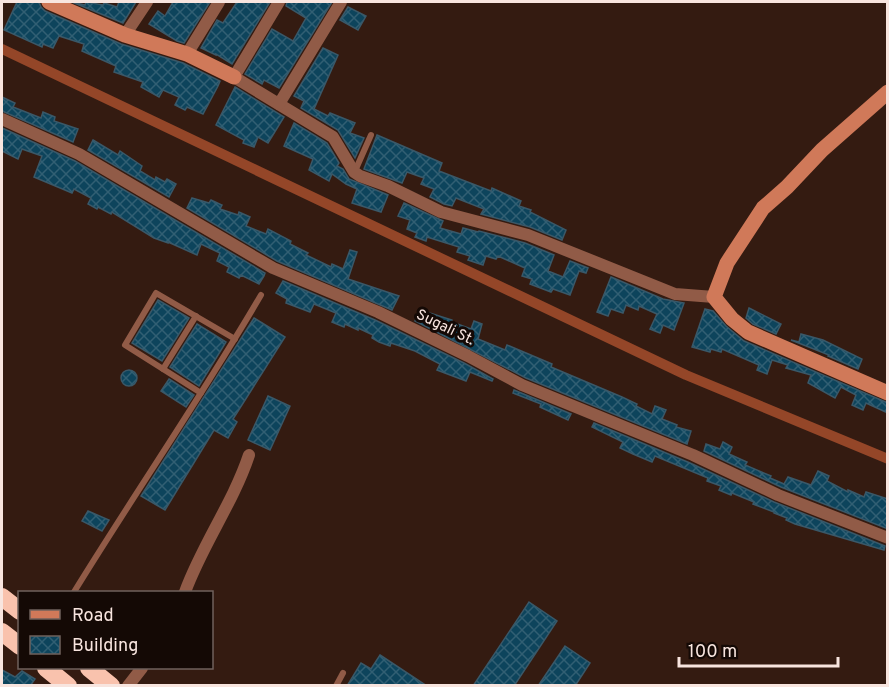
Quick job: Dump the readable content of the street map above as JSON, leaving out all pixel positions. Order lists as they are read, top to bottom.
{
  "streets": {
    "street": ["Sugali St."]
  },
  "legend": ["Road", "Building"],
  "scale_bar": "100 m"
}
